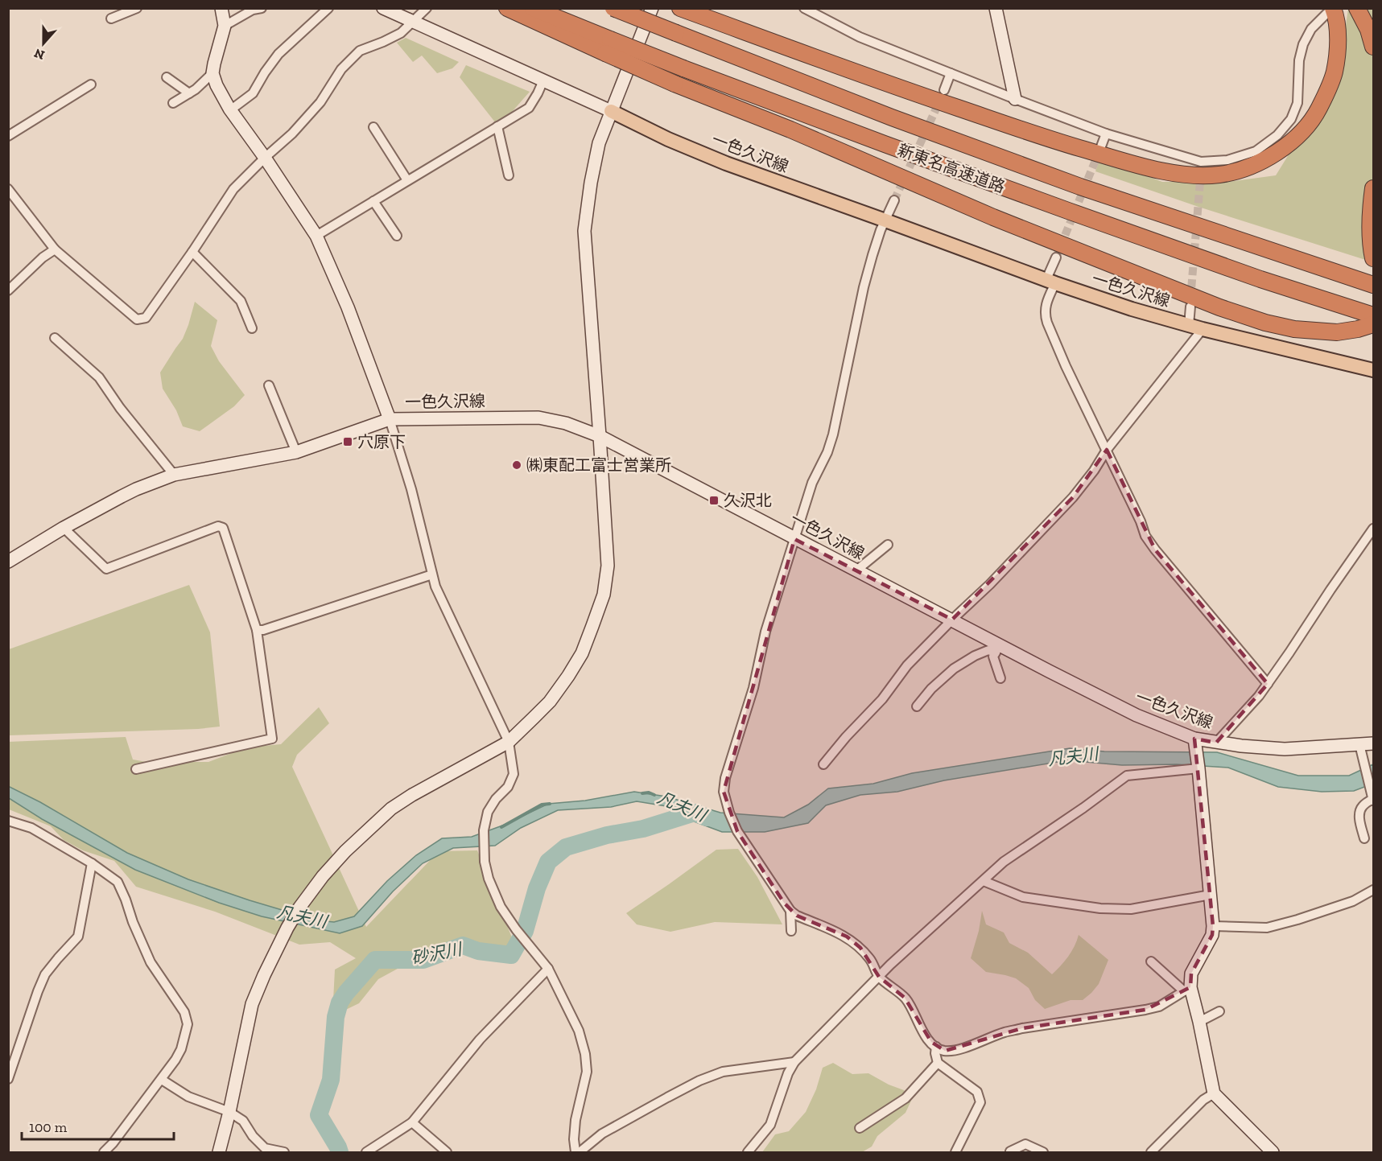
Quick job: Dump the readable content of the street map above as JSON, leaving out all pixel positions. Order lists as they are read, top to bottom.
{
  "streets": {
    "highway": ["新東名高速道路"],
    "main road": ["一色久沢線"]
  },
  "water": ["凡夫川", "砂沢川"],
  "places": {
    "transit": ["穴原下", "久沢北"],
    "other": ["㈱東配工富士営業所"]
  },
  "scale_bar": "100 m",
  "north": "bottom"
}
